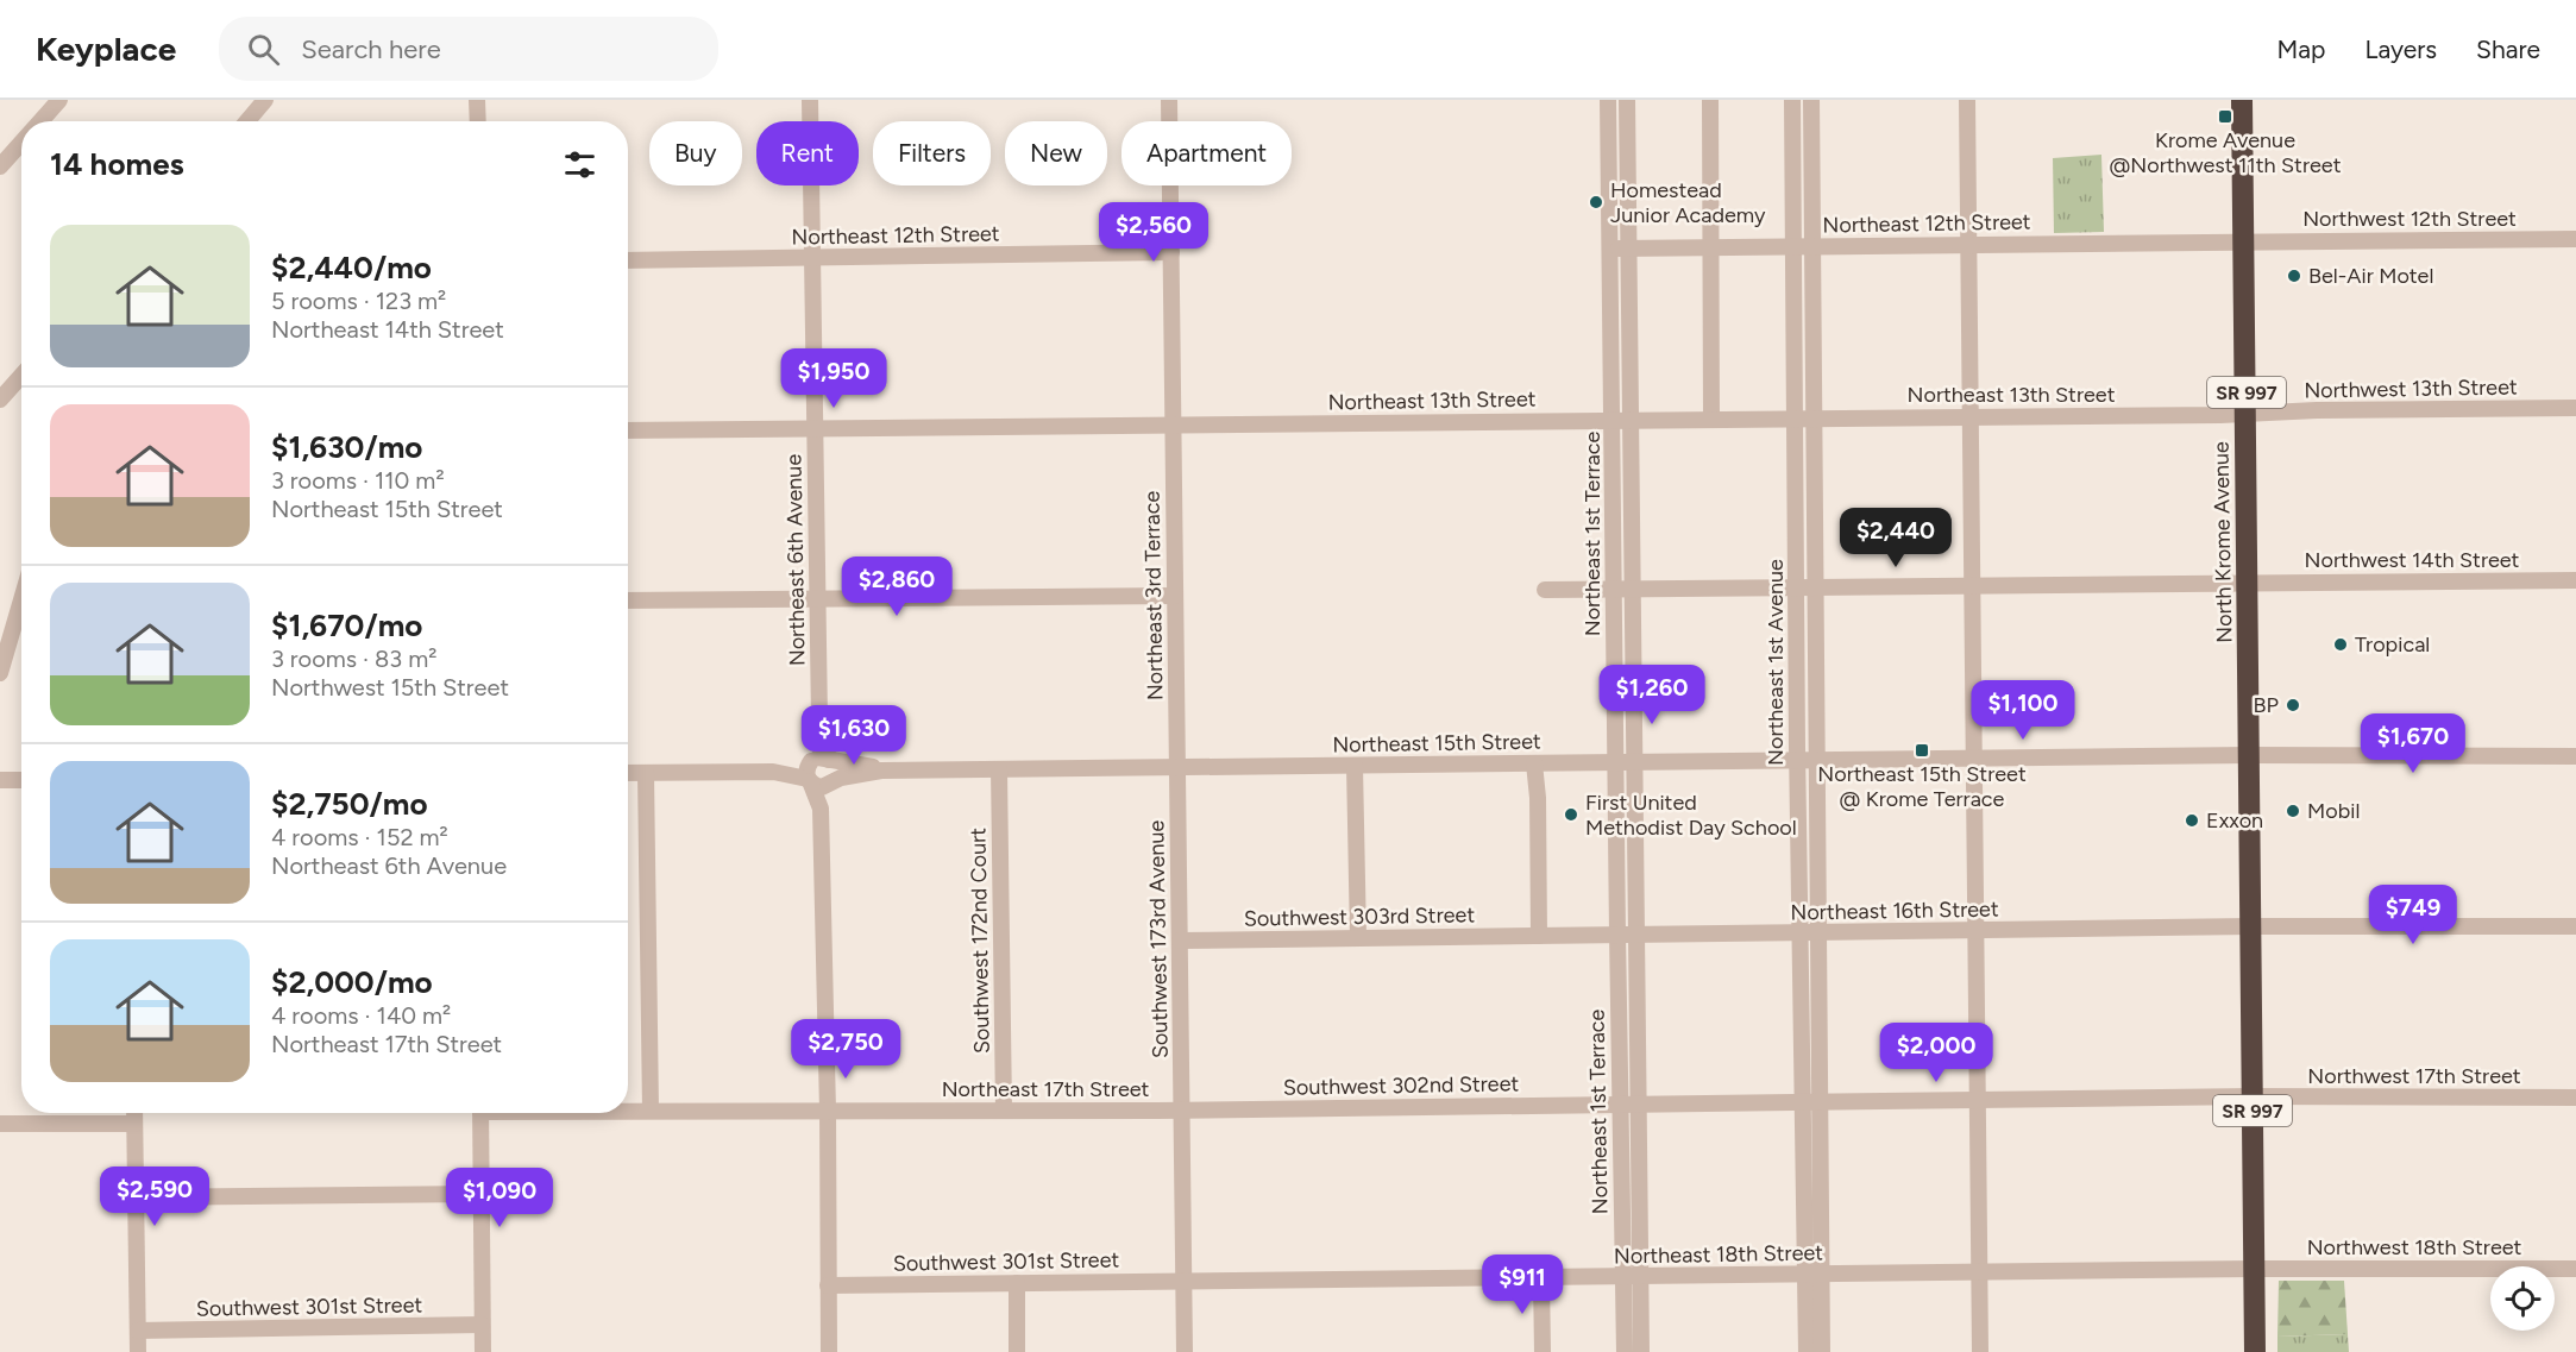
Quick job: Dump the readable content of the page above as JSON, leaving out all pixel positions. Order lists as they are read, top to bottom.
{
  "streets": {
    "highway": ["SR 997", "North Krome Avenue"],
    "street": [
      "Northwest 12th Street",
      "Northeast 12th Street",
      "Northwest 13th Street",
      "Northeast 13th Street",
      "Northeast 1st Terrace",
      "Northeast 6th Avenue",
      "Northwest 14th Street",
      "Northeast 3rd Terrace",
      "Northeast 1st Avenue",
      "Northeast 15th Street",
      "Northeast 16th Street",
      "Southwest 303rd Street",
      "Southwest 173rd Avenue",
      "Southwest 172nd Court",
      "Northwest 17th Street",
      "Southwest 302nd Street",
      "Northeast 17th Street",
      "Northwest 18th Street",
      "Northeast 18th Street",
      "Southwest 301st Street"
    ]
  },
  "crossings": [
    ["Northwest 12th Street", "Northeast 12th Street"],
    ["Northwest 12th Street", "North Krome Avenue"],
    ["Northeast 12th Street", "Northeast 1st Terrace"],
    ["Northeast 12th Street", "North Krome Avenue"],
    ["Northeast 12th Street", "Northeast 6th Avenue"],
    ["Northeast 12th Street", "Northeast 3rd Terrace"],
    ["Northeast 12th Street", "Northeast 1st Avenue"],
    ["Northwest 13th Street", "Northeast 13th Street"],
    ["Northwest 13th Street", "North Krome Avenue"],
    ["SR 997", "North Krome Avenue"],
    ["SR 997", "Northeast 15th Street"],
    ["SR 997", "Northeast 16th Street"],
    ["SR 997", "Northwest 17th Street"],
    ["SR 997", "Northwest 18th Street"],
    ["SR 997", "Northeast 18th Street"],
    ["Northeast 13th Street", "Northeast 1st Terrace"],
    ["Northeast 13th Street", "North Krome Avenue"],
    ["Northeast 13th Street", "Northeast 6th Avenue"],
    ["Northeast 13th Street", "Northeast 3rd Terrace"],
    ["Northeast 13th Street", "Northeast 1st Avenue"],
    ["Northeast 1st Terrace", "Northwest 14th Street"],
    ["Northeast 1st Terrace", "Northeast 15th Street"],
    ["Northeast 1st Terrace", "Northeast 16th Street"],
    ["Northeast 1st Terrace", "Southwest 302nd Street"],
    ["Northeast 1st Terrace", "Northeast 18th Street"],
    ["North Krome Avenue", "Northwest 14th Street"],
    ["North Krome Avenue", "Northeast 15th Street"],
    ["Northeast 6th Avenue", "Northeast 15th Street"],
    ["Northwest 14th Street", "Northeast 1st Avenue"],
    ["Northeast 3rd Terrace", "Northeast 15th Street"],
    ["Northeast 3rd Terrace", "Southwest 173rd Avenue"],
    ["Northeast 1st Avenue", "Northeast 15th Street"],
    ["Northeast 1st Avenue", "Northeast 16th Street"],
    ["Northeast 1st Avenue", "Northeast 18th Street"],
    ["Northeast 15th Street", "Southwest 173rd Avenue"],
    ["Northeast 15th Street", "Southwest 172nd Court"],
    ["Northeast 16th Street", "Southwest 303rd Street"],
    ["Southwest 303rd Street", "Southwest 173rd Avenue"],
    ["Southwest 173rd Avenue", "Southwest 302nd Street"],
    ["Southwest 173rd Avenue", "Northeast 17th Street"],
    ["Southwest 173rd Avenue", "Northeast 18th Street"],
    ["Southwest 173rd Avenue", "Southwest 301st Street"],
    ["Southwest 172nd Court", "Northeast 17th Street"],
    ["Southwest 302nd Street", "Northeast 17th Street"],
    ["Northwest 18th Street", "Northeast 18th Street"],
    ["Northeast 18th Street", "Southwest 301st Street"]
  ],
  "places": {
    "transit": ["Krome Avenue @Northwest 11th Street", "Northeast 15th Street @ Krome Terrace"],
    "other": [
      "Homestead Junior Academy",
      "Bel-Air Motel",
      "Tropical",
      "BP",
      "Mobil",
      "First United Methodist Day School",
      "Exxon"
    ]
  },
  "page": {
    "header": "Keyplace",
    "search": "Search here",
    "nav": ["Map", "Layers", "Share"],
    "chip": [
      "Buy",
      "Rent",
      "Filters",
      "New",
      "Apartment"
    ],
    "heading": "14 homes",
    "price": [
      "$2,560",
      "$1,950",
      "$2,440",
      "$2,860",
      "$1,260",
      "$1,100",
      "$1,630",
      "$1,670",
      "$749",
      "$2,750",
      "$2,000",
      "$2,590",
      "$1,090",
      "$911"
    ],
    "list": [
      {
        "name": "$2,440/mo",
        "note": "5 rooms · 123 m² · Northeast 14th Street"
      },
      {
        "name": "$1,630/mo",
        "note": "3 rooms · 110 m² · Northeast 15th Street"
      },
      {
        "name": "$1,670/mo",
        "note": "3 rooms · 83 m² · Northwest 15th Street"
      },
      {
        "name": "$2,750/mo",
        "note": "4 rooms · 152 m² · Northeast 6th Avenue"
      },
      {
        "name": "$2,000/mo",
        "note": "4 rooms · 140 m² · Northeast 17th Street"
      }
    ]
  }
}
